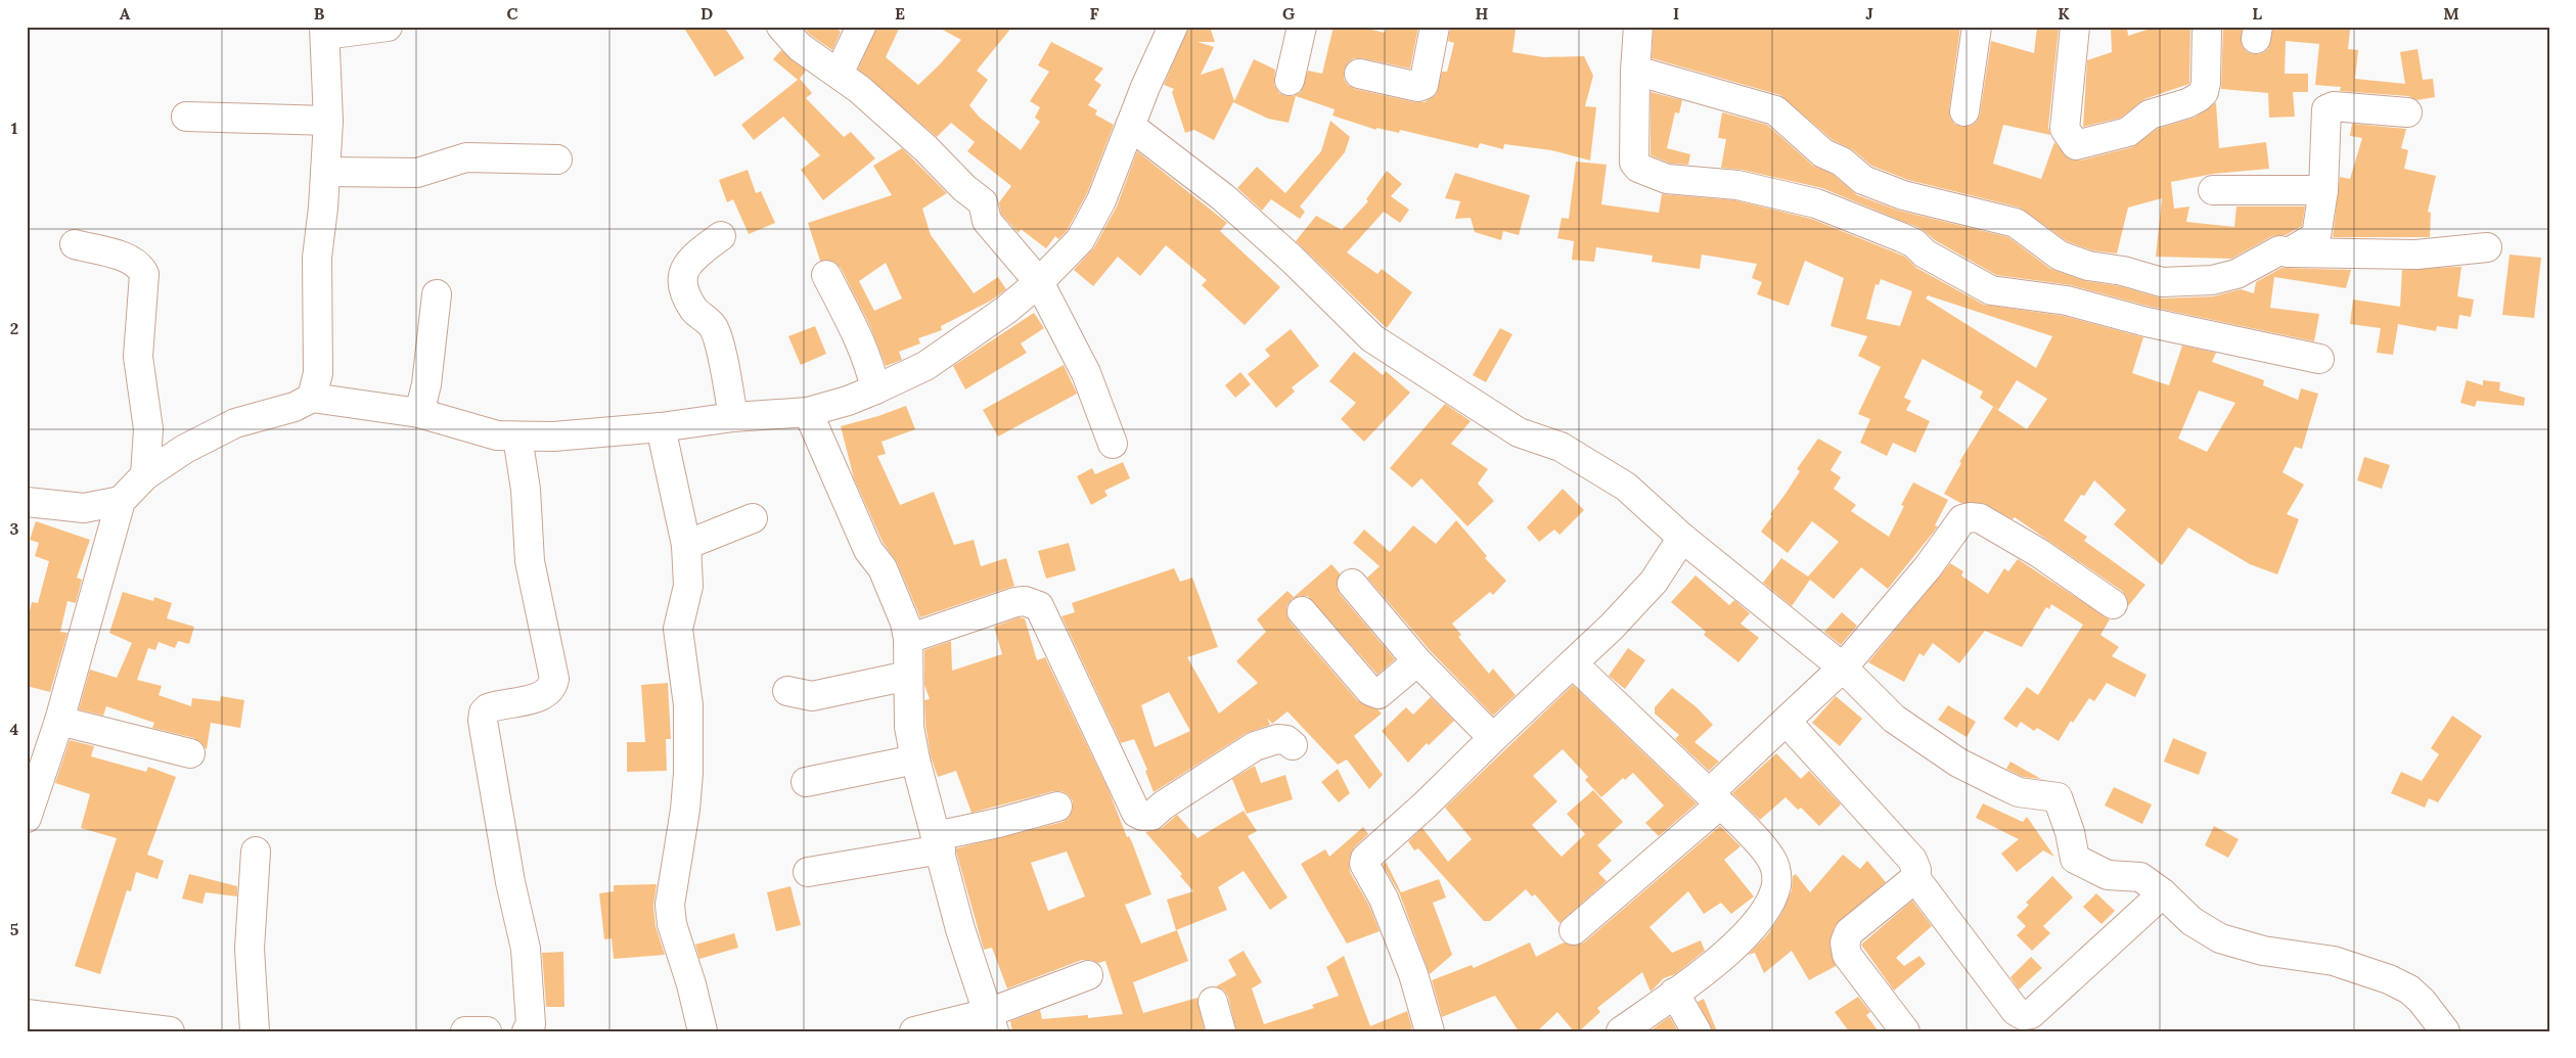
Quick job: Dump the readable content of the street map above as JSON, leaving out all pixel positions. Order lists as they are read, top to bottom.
{
  "grid": {
    "columns": [
      "A",
      "B",
      "C",
      "D",
      "E",
      "F",
      "G",
      "H",
      "I",
      "J",
      "K",
      "L",
      "M"
    ],
    "rows": [
      "1",
      "2",
      "3",
      "4",
      "5"
    ]
  }
}
